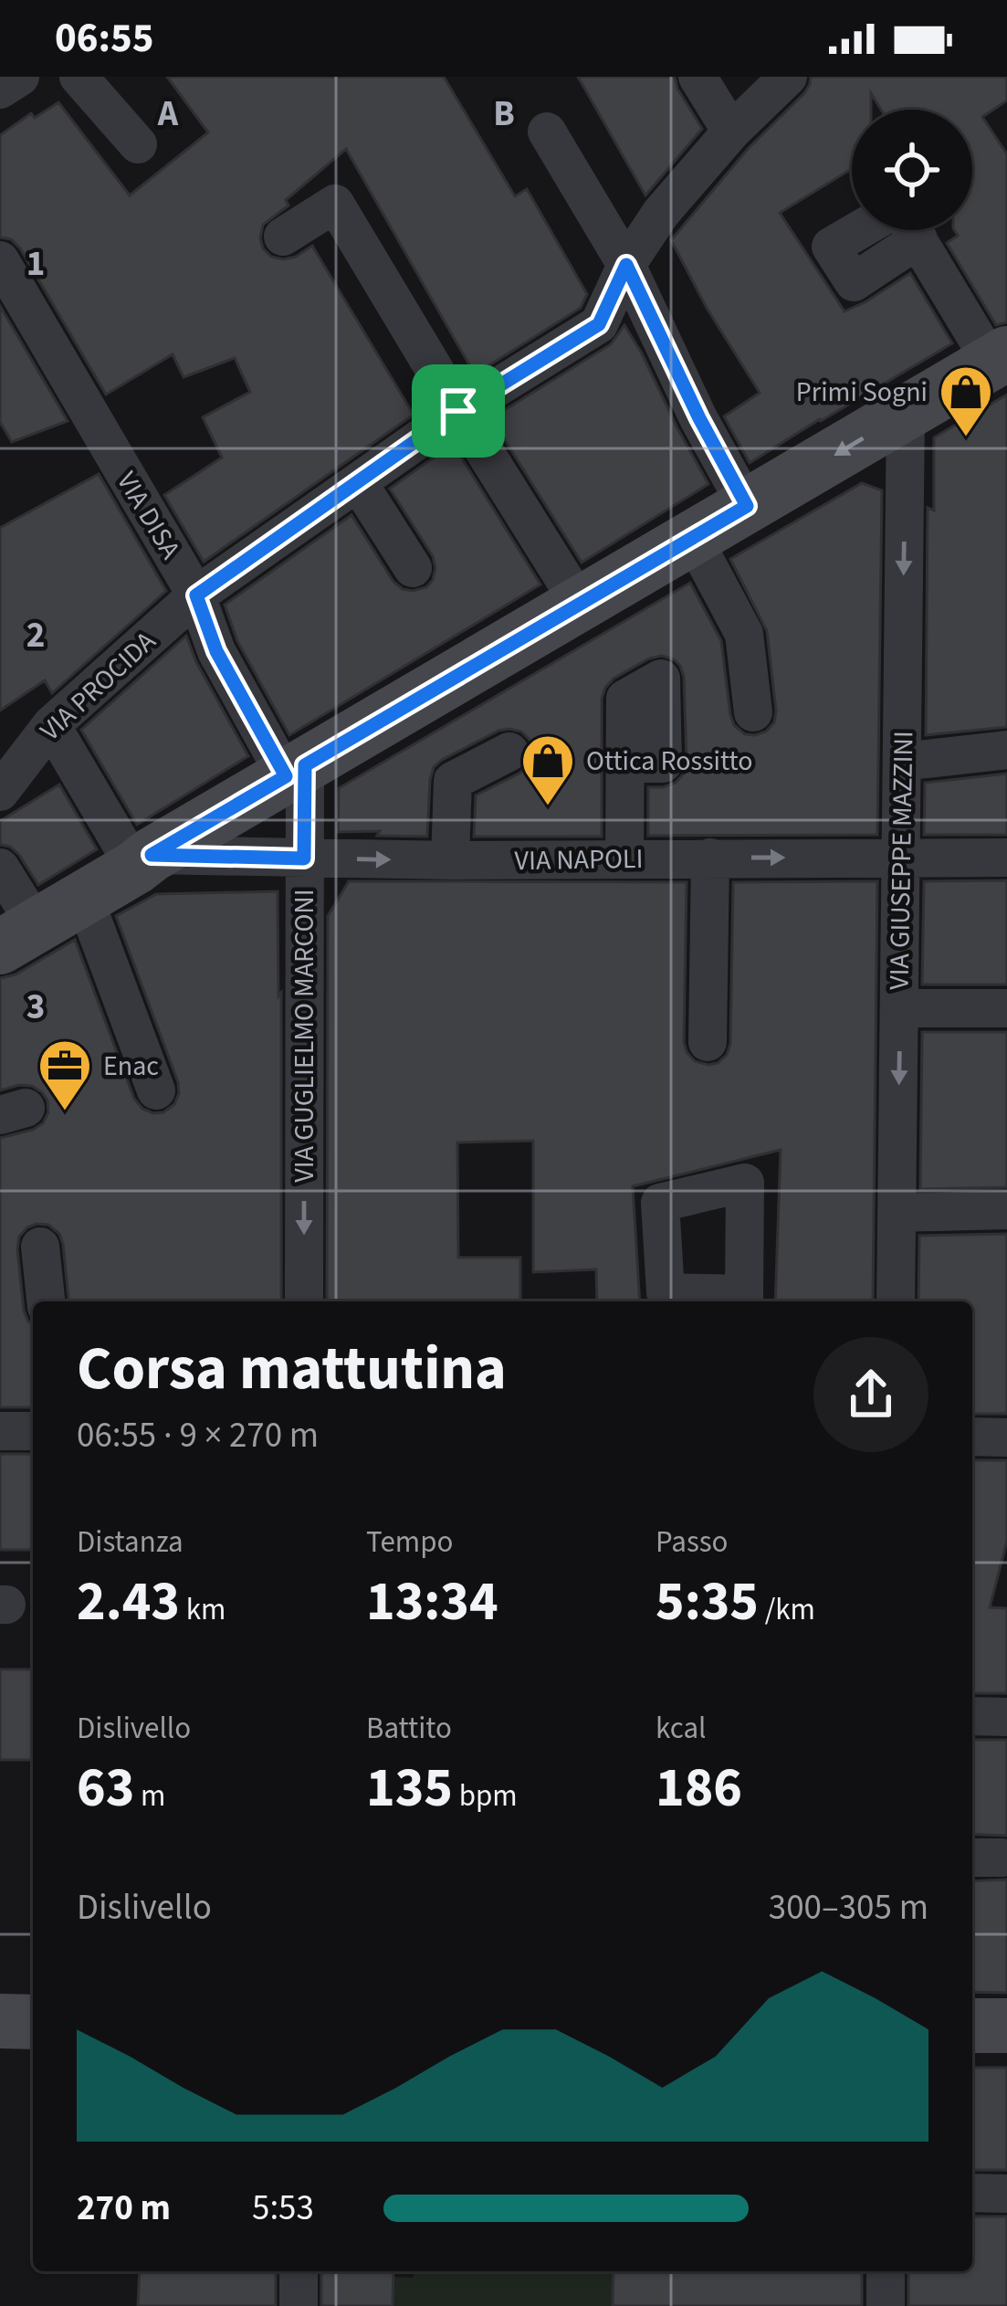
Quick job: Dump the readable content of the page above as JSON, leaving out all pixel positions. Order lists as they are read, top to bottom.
{
  "streets": {
    "street": [
      "VIA DISA",
      "VIA PROCIDA",
      "VIA NAPOLI",
      "VIA GIUSEPPE MAZZINI",
      "VIA GUGLIELMO MARCONI"
    ]
  },
  "crossings": [
    ["VIA DISA", "VIA PROCIDA"],
    ["VIA DISA", "VIA GUGLIELMO MARCONI"],
    ["VIA NAPOLI", "VIA GIUSEPPE MAZZINI"],
    ["VIA NAPOLI", "VIA GUGLIELMO MARCONI"]
  ],
  "one_way": ["VIA NAPOLI"],
  "places": {
    "shop": ["Primi Sogni", "Ottica Rossitto"],
    "office": ["Enac"]
  },
  "page": {
    "status": "06:55",
    "heading": ["Corsa mattutina", "06:55 · 9 × 270 m"],
    "stats": [
      ["Distanza", "2.43 km"],
      ["Tempo", "13:34"],
      ["Passo", "5:35 /km"],
      ["Dislivello", "63 m"],
      ["Battito", "135 bpm"],
      ["kcal", "186"]
    ],
    "chart": ["Dislivello", "300–305 m"],
    "list": [
      {
        "name": "270 m",
        "note": "5:53"
      }
    ]
  },
  "grid": {
    "columns": ["A", "B"],
    "rows": ["1", "2", "3"]
  }
}
